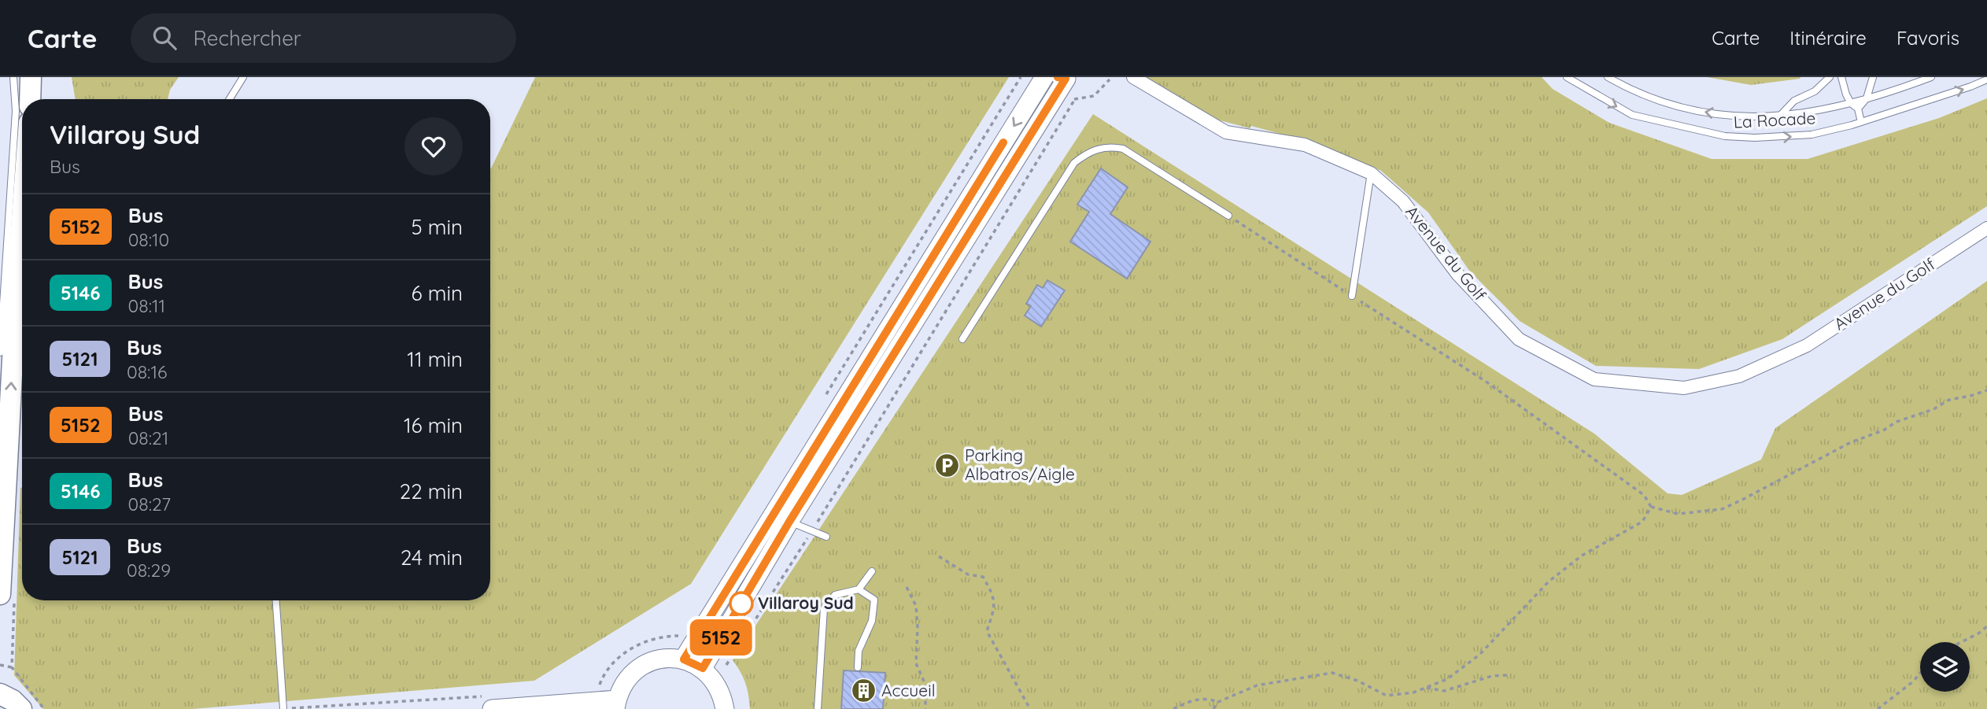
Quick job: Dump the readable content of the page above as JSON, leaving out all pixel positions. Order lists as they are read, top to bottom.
{
  "streets": {
    "street": ["Avenue du Golf"],
    "lane": ["La Rocade"]
  },
  "places": {
    "parking": ["Parking Albatros/Aigle"],
    "other": ["Villaroy Sud"],
    "building": ["Accueil"]
  },
  "lines": ["bus line 5152"],
  "page": {
    "header": "Carte",
    "search": "Rechercher",
    "nav": ["Carte", "Itinéraire", "Favoris"],
    "on_map": "5152",
    "heading": ["Villaroy Sud", "Bus"],
    "list": [
      {
        "mark": "5152",
        "name": "Bus",
        "note": "08:10",
        "value": "5 min"
      },
      {
        "mark": "5146",
        "name": "Bus",
        "note": "08:11",
        "value": "6 min"
      },
      {
        "mark": "5121",
        "name": "Bus",
        "note": "08:16",
        "value": "11 min"
      },
      {
        "mark": "5152",
        "name": "Bus",
        "note": "08:21",
        "value": "16 min"
      },
      {
        "mark": "5146",
        "name": "Bus",
        "note": "08:27",
        "value": "22 min"
      },
      {
        "mark": "5121",
        "name": "Bus",
        "note": "08:29",
        "value": "24 min"
      }
    ]
  }
}
